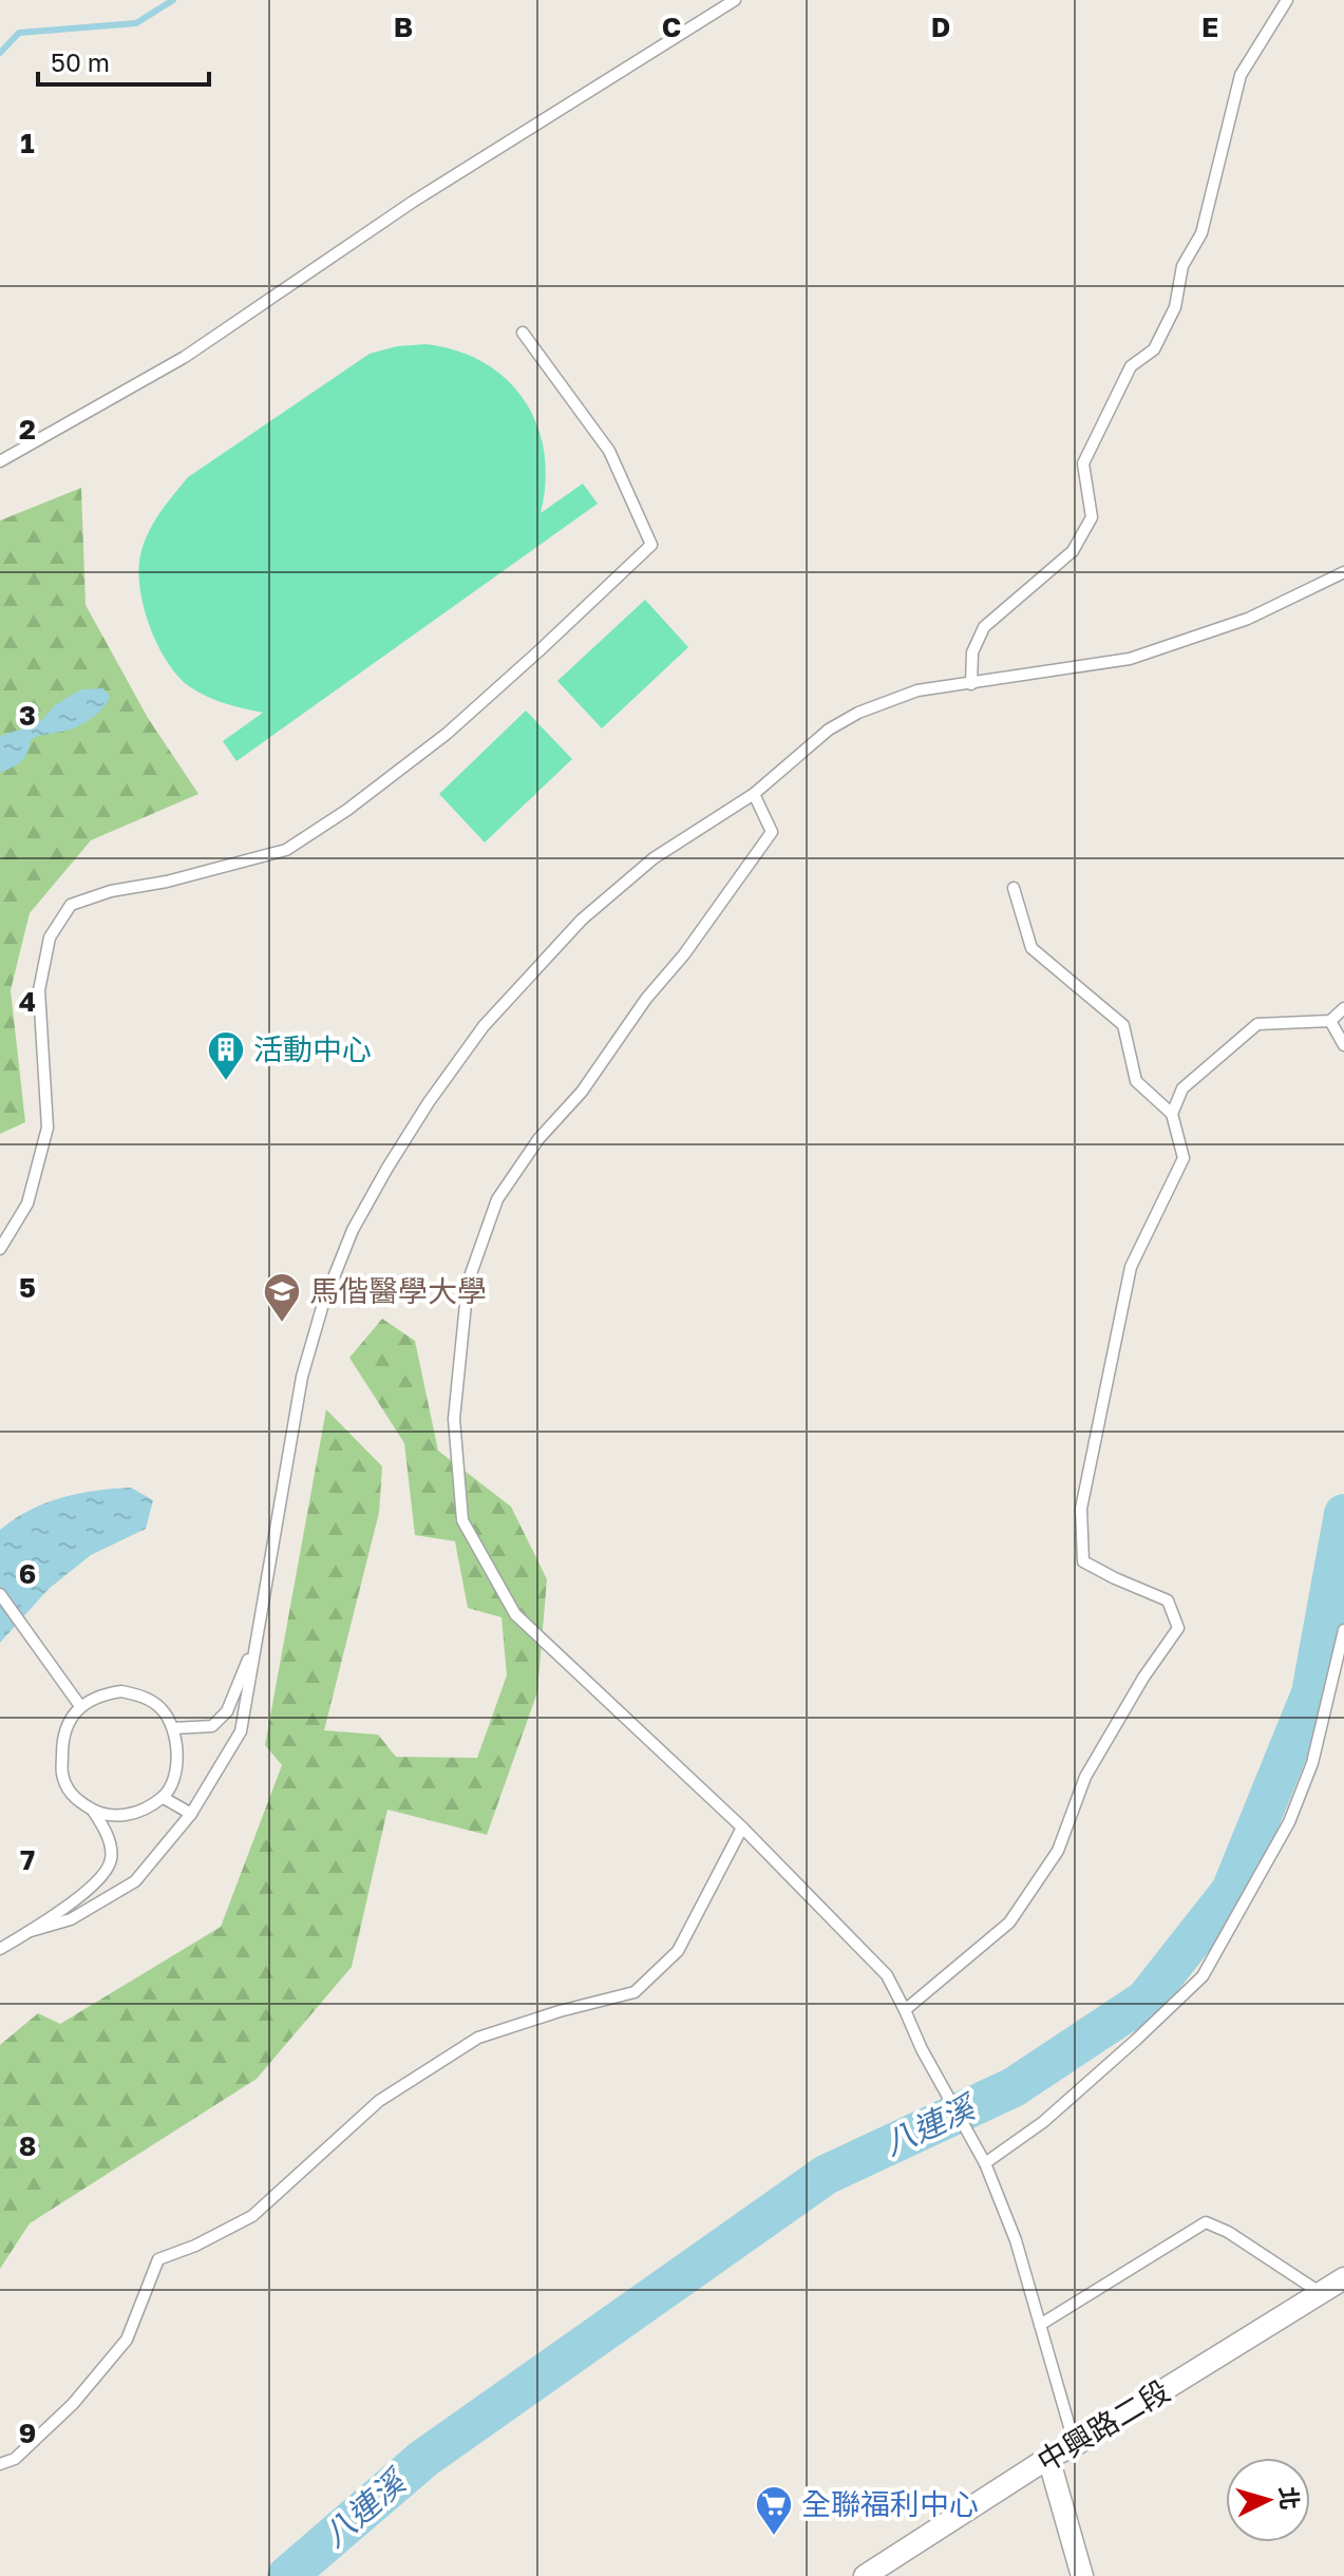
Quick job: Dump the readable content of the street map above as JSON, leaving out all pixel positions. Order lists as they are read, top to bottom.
{
  "streets": {
    "street": ["中興路二段"]
  },
  "water": ["八連溪"],
  "places": {
    "building": ["活動中心"],
    "school or university": ["馬偕醫學大學"],
    "supermarket": ["全聯福利中心"]
  },
  "scale_bar": "50 m",
  "north": "right",
  "grid": {
    "columns": [
      "B",
      "C",
      "D",
      "E"
    ],
    "rows": [
      "1",
      "2",
      "3",
      "4",
      "5",
      "6",
      "7",
      "8",
      "9"
    ]
  }
}
